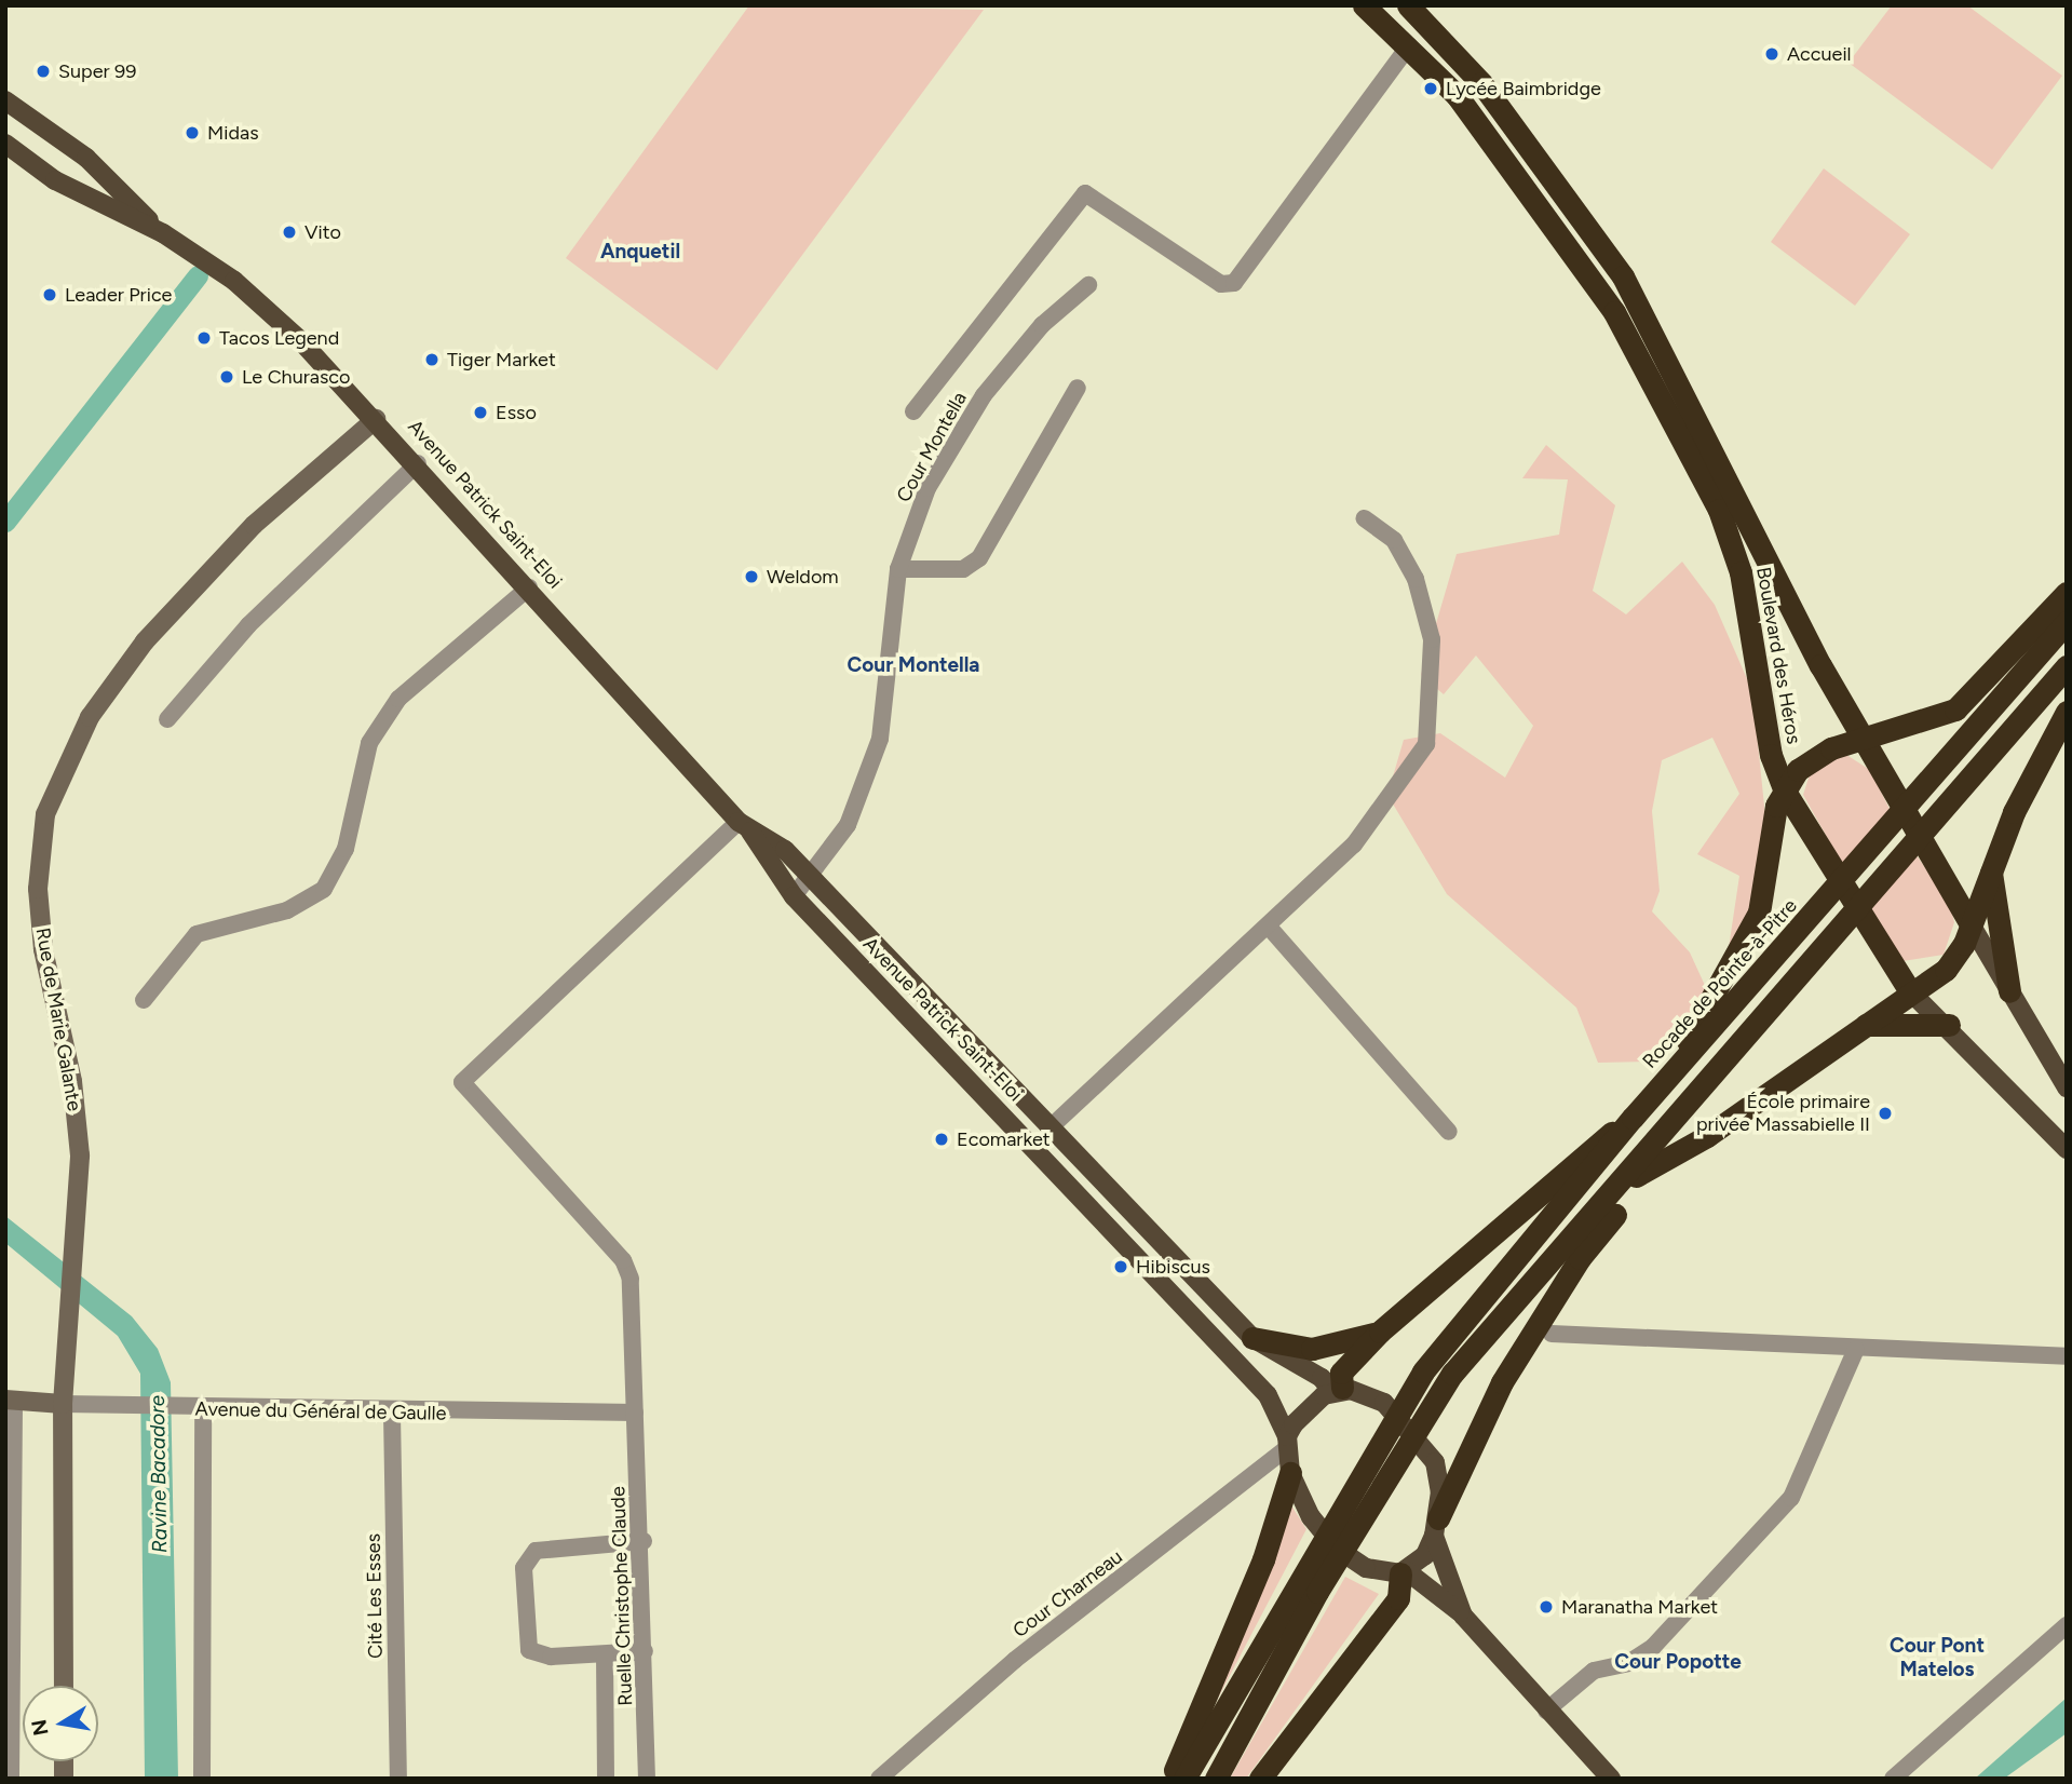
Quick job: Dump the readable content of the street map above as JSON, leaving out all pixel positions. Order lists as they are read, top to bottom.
{
  "streets": {
    "highway": ["Boulevard des Héros", "Rocade de Pointe-à-Pitre"],
    "main road": ["Avenue Patrick Saint-Eloi"],
    "street": [
      "Cour Montella",
      "Rue de Marie Galante",
      "Avenue du Général de Gaulle",
      "Cour Charneau",
      "Cité Les Esses",
      "Ruelle Christophe Claude"
    ]
  },
  "crossings": [
    ["Cour Montella", "Avenue Patrick Saint-Eloi"],
    ["Avenue Patrick Saint-Eloi", "Rue de Marie Galante"],
    ["Avenue Patrick Saint-Eloi", "Cour Charneau"],
    ["Avenue Patrick Saint-Eloi", "Ruelle Christophe Claude"],
    ["Rue de Marie Galante", "Avenue du Général de Gaulle"],
    ["Avenue du Général de Gaulle", "Cité Les Esses"],
    ["Avenue du Général de Gaulle", "Ruelle Christophe Claude"]
  ],
  "districts": [
    "Anquetil",
    "Cour Montella",
    "Cour Pont Matelos",
    "Cour Popotte"
  ],
  "water": ["Ravine Bacadore"],
  "places": [
    "Accueil",
    "Super 99",
    "Lycée Baimbridge",
    "Midas",
    "Vito",
    "Leader Price",
    "Tacos Legend",
    "Tiger Market",
    "Le Churasco",
    "Esso",
    "Weldom",
    "École primaire privée Massabielle II",
    "Ecomarket",
    "Hibiscus",
    "Maranatha Market"
  ],
  "north": "left"
}
